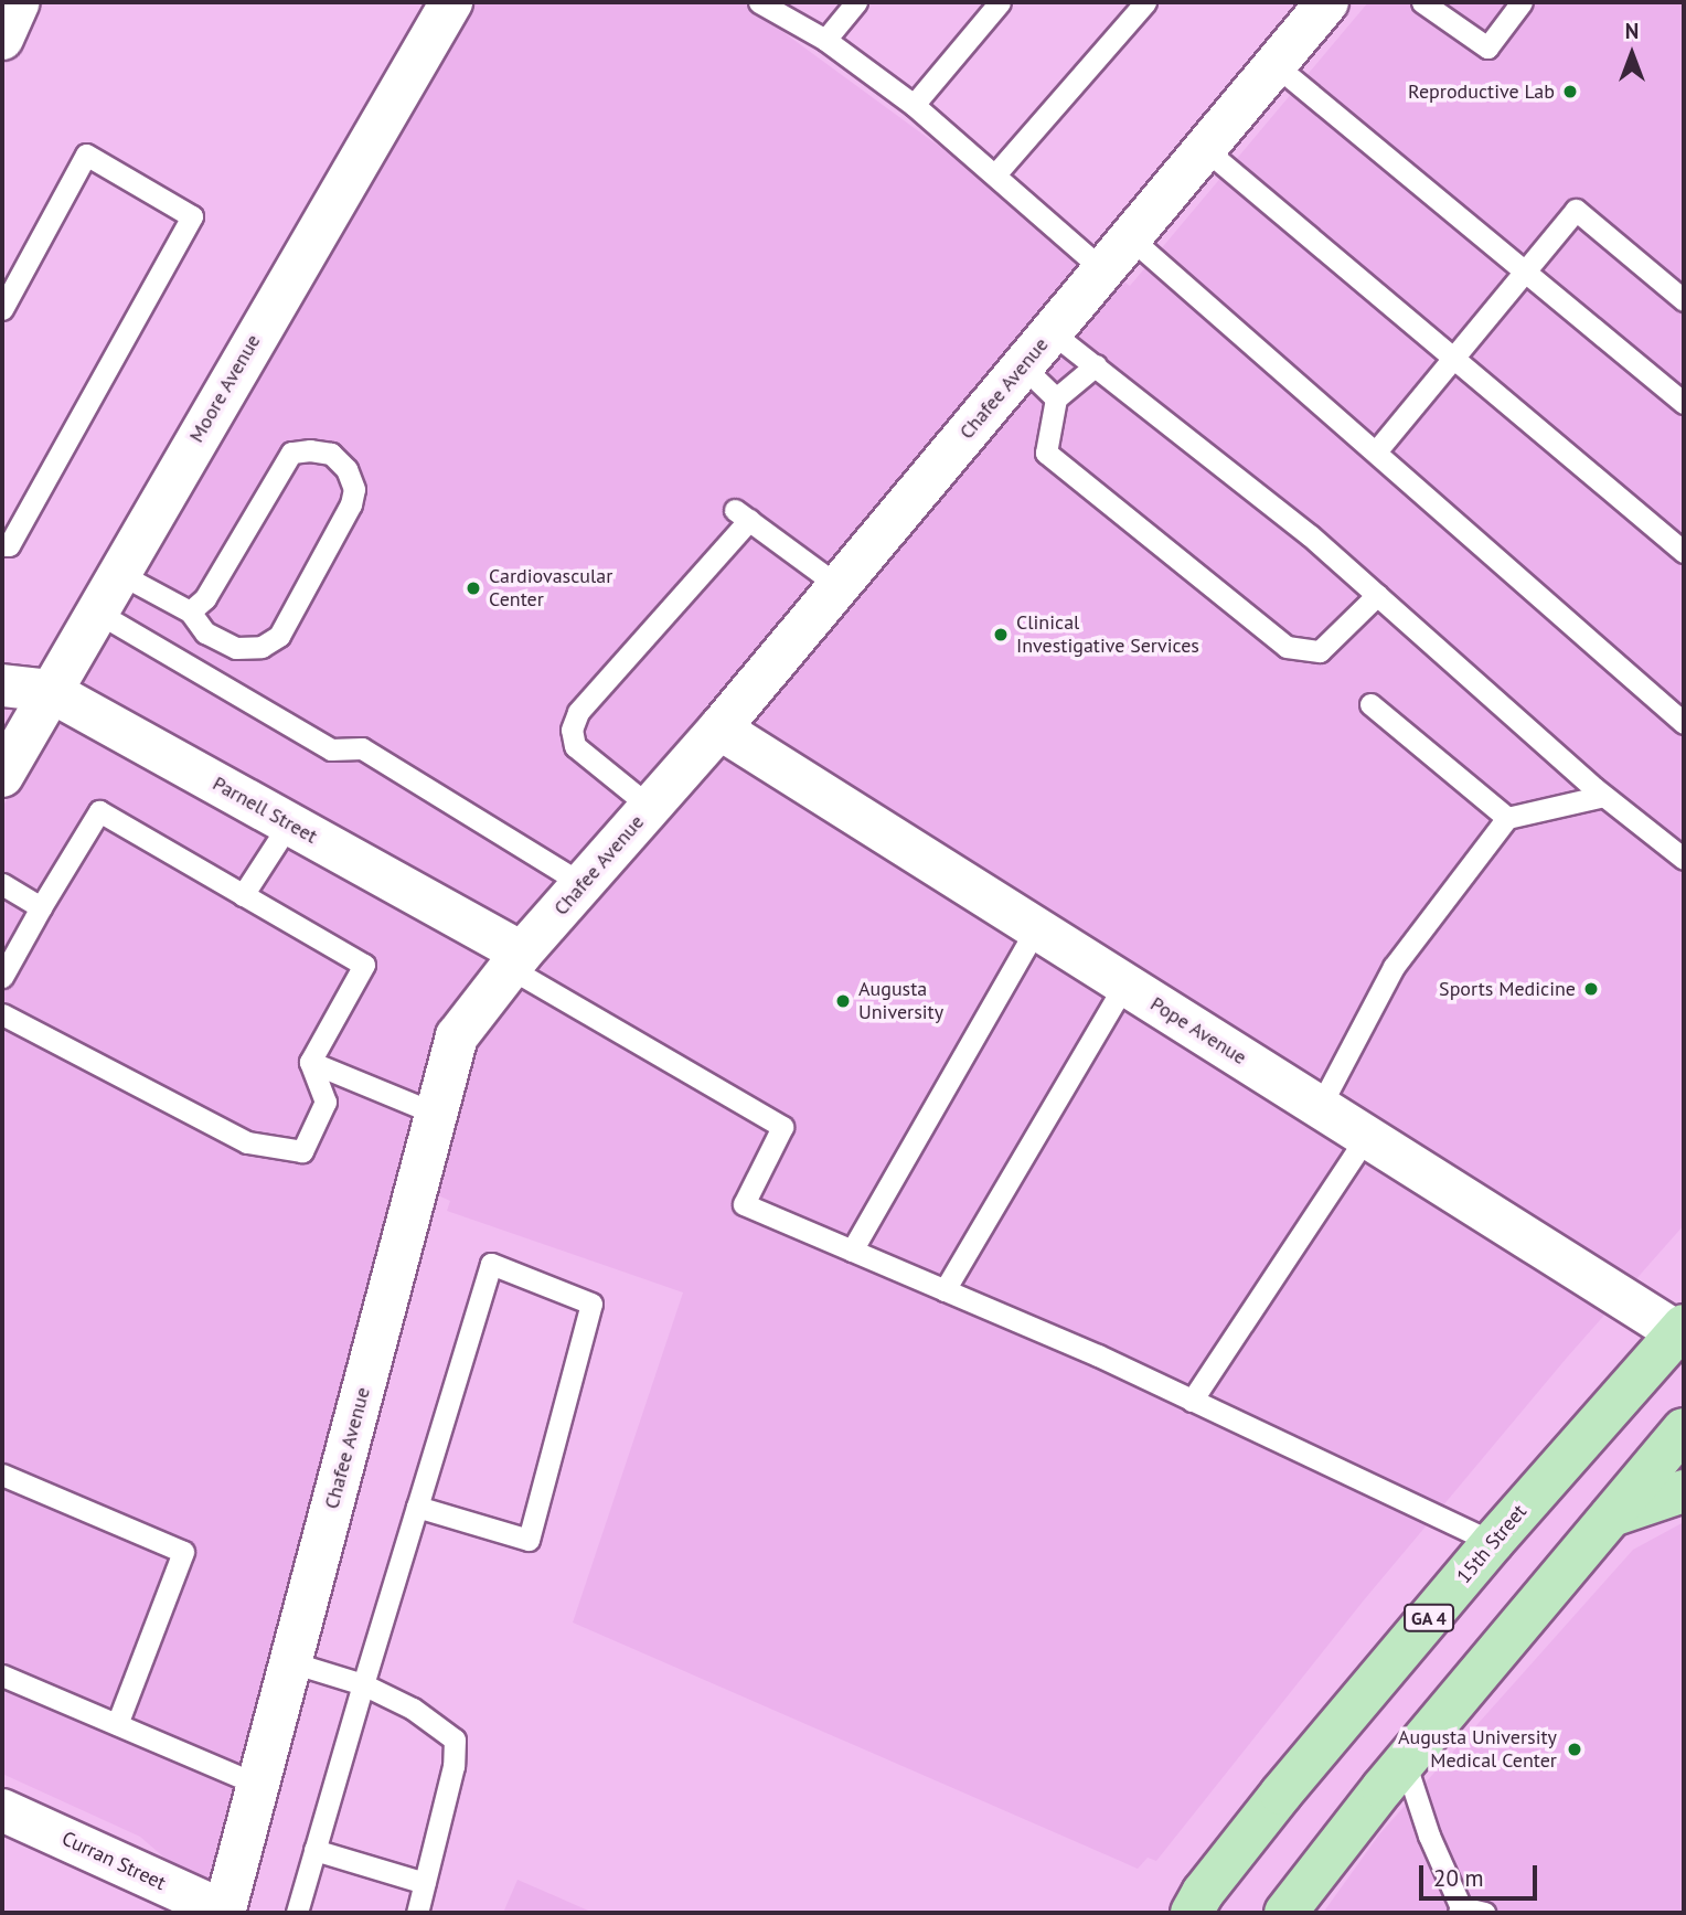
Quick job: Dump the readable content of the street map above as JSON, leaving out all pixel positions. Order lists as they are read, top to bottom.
{
  "streets": {
    "main road": ["15th Street", "GA 4"],
    "street": [
      "Moore Avenue",
      "Chafee Avenue",
      "Parnell Street",
      "Pope Avenue",
      "Curran Street"
    ]
  },
  "crossings": [
    ["Moore Avenue", "Parnell Street"],
    ["Chafee Avenue", "Parnell Street"],
    ["Chafee Avenue", "Pope Avenue"],
    ["Chafee Avenue", "Curran Street"],
    ["Pope Avenue", "15th Street"]
  ],
  "places": [
    "Reproductive Lab",
    "Cardiovascular Center",
    "Clinical Investigative Services",
    "Sports Medicine",
    "Augusta University",
    "Augusta University Medical Center"
  ],
  "scale_bar": "20 m",
  "north": "top"
}
